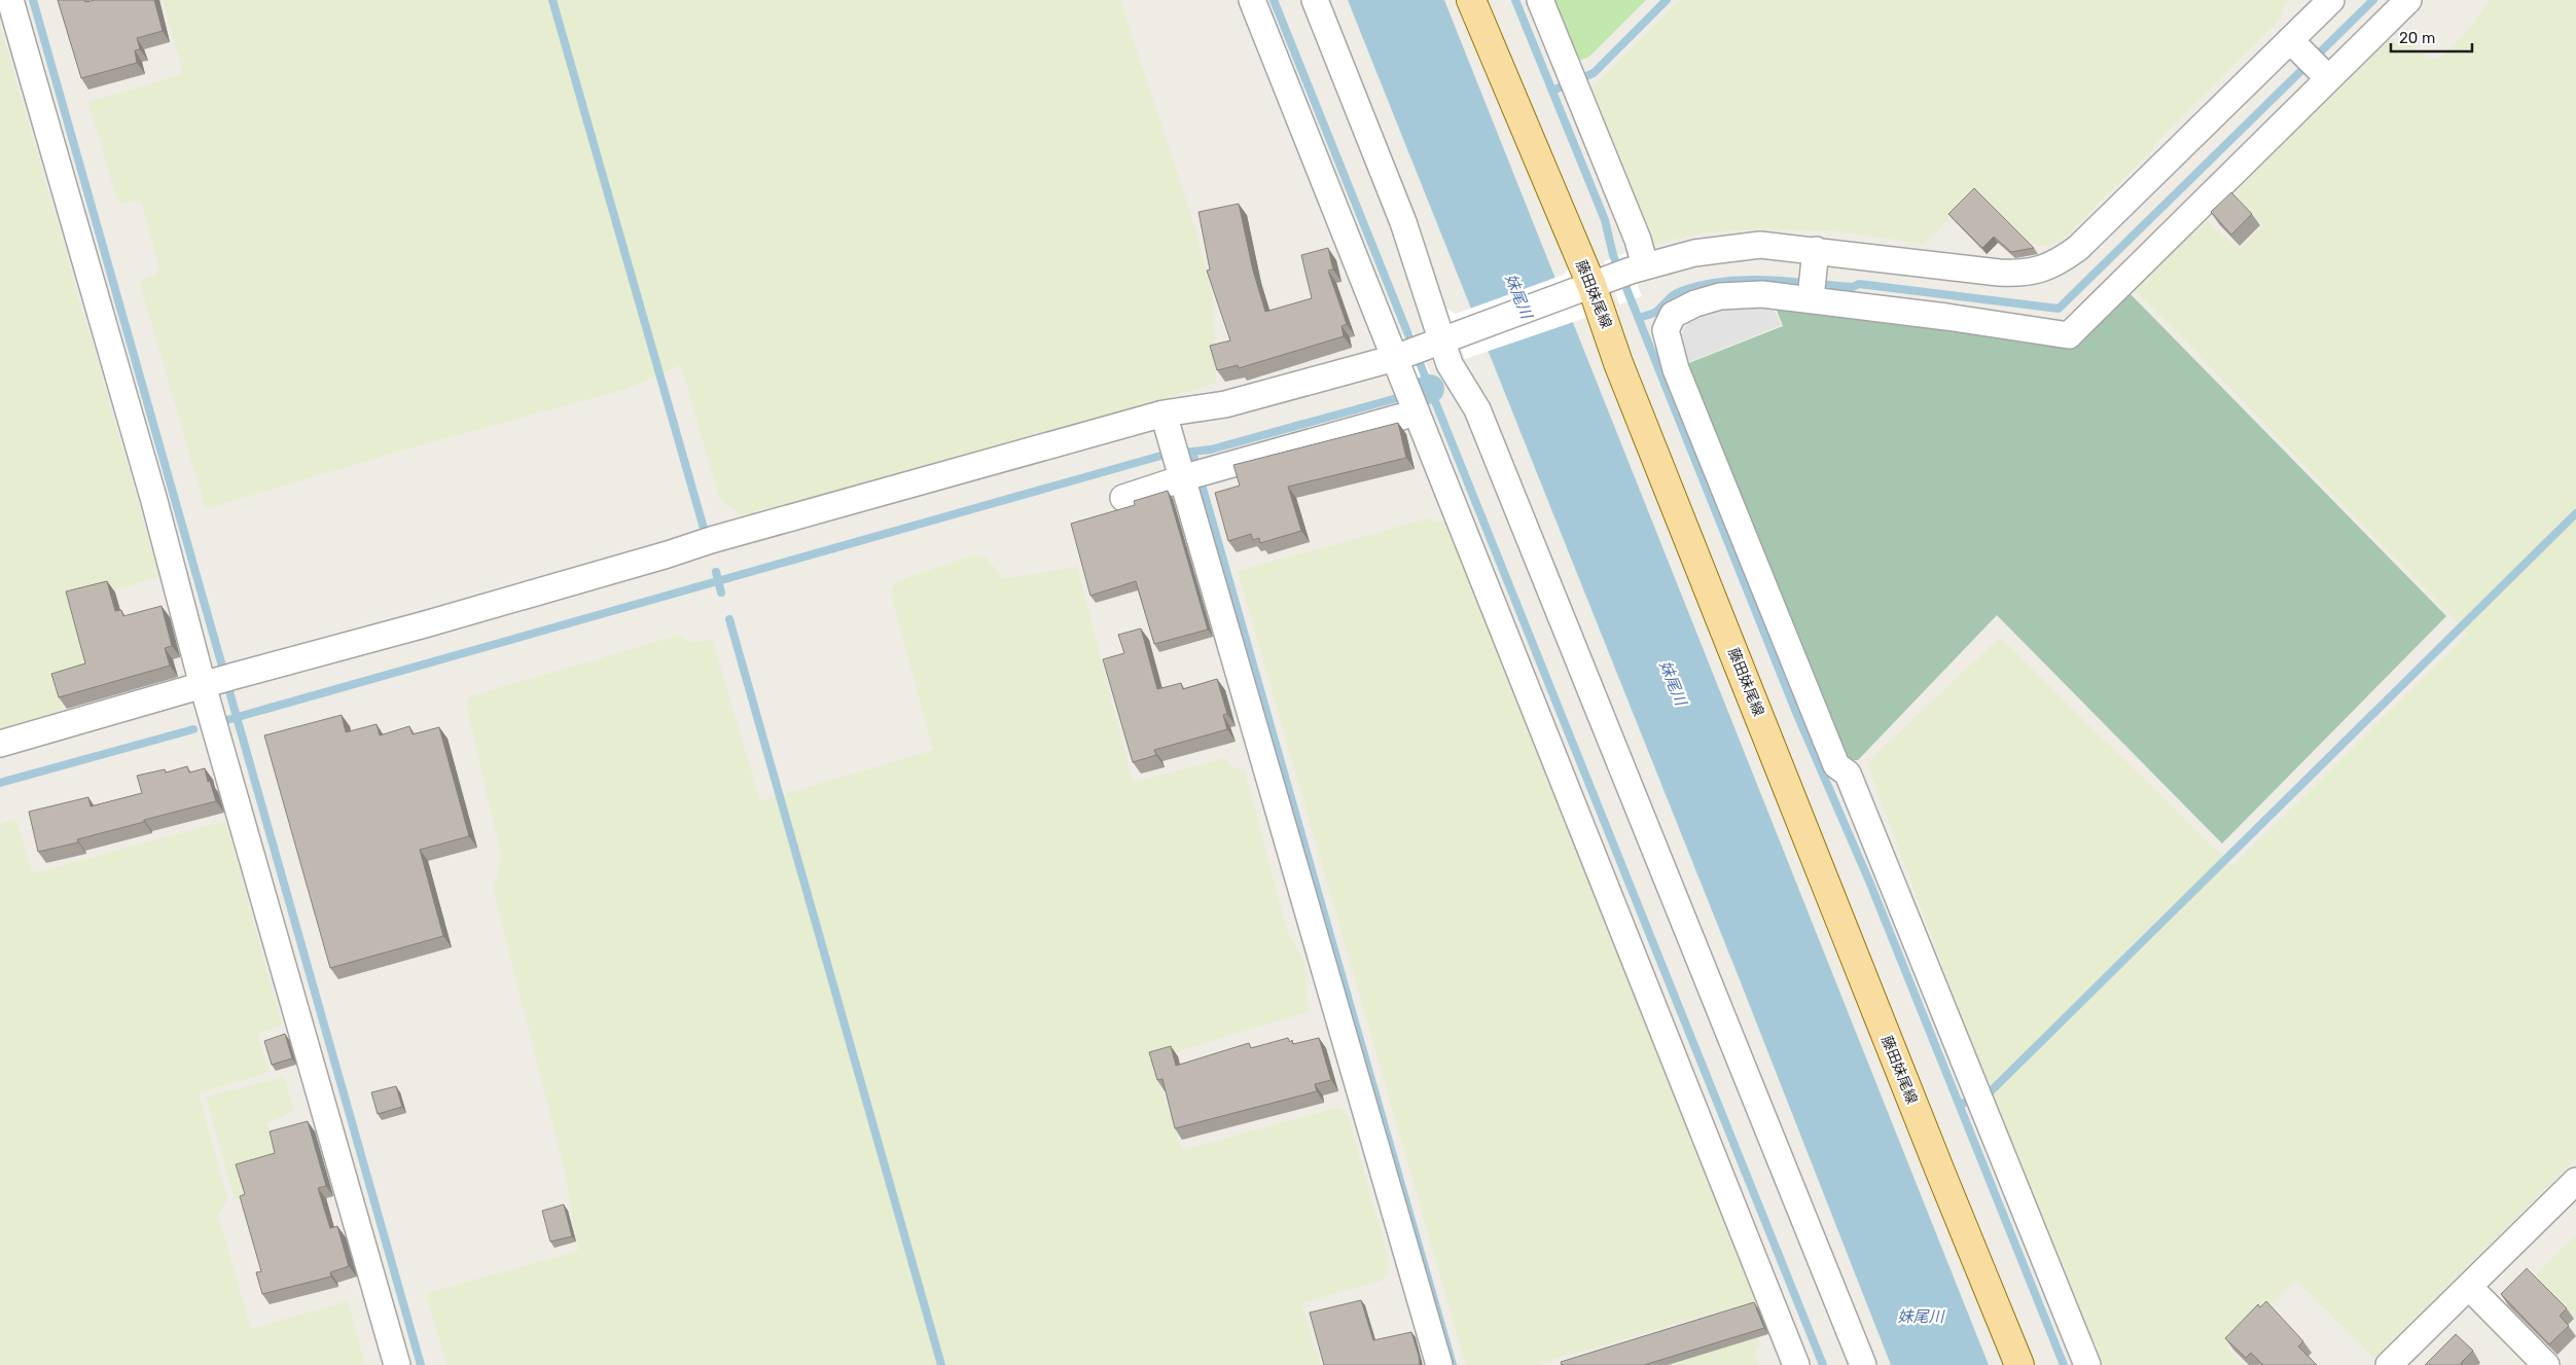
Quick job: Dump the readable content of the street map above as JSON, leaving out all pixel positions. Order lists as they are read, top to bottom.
{
  "streets": {
    "main road": ["藤田妹尾線"]
  },
  "water": ["妹尾川"],
  "scale_bar": "20 m"
}
